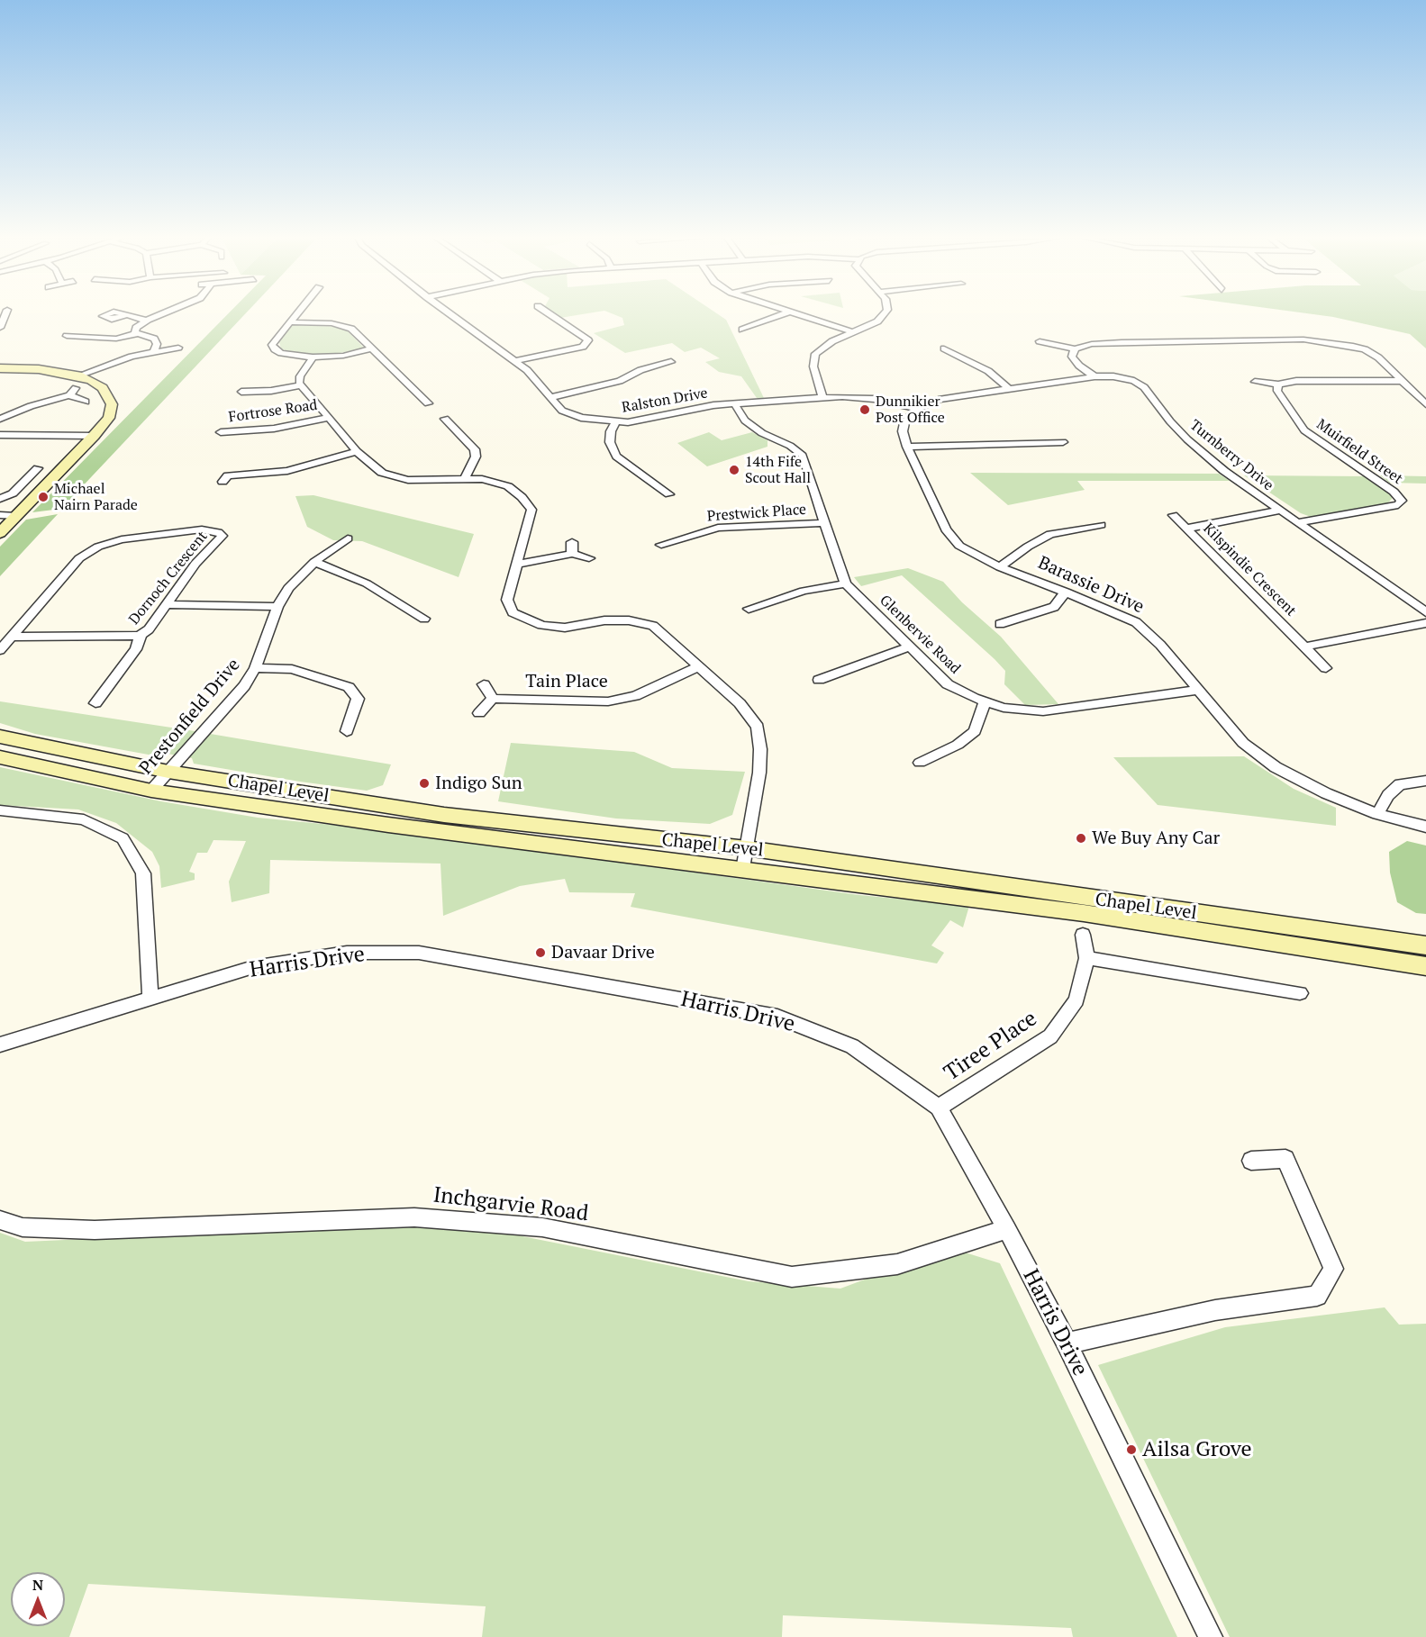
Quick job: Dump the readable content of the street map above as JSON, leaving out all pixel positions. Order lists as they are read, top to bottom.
{
  "streets": {
    "main road": ["Chapel Level"],
    "street": [
      "Ralston Drive",
      "Fortrose Road",
      "Muirfield Street",
      "Turnberry Drive",
      "Prestwick Place",
      "Kilspindie Crescent",
      "Dornoch Crescent",
      "Barassie Drive",
      "Glenbervie Road",
      "Tain Place",
      "Prestonfield Drive",
      "Harris Drive",
      "Tiree Place",
      "Inchgarvie Road"
    ]
  },
  "crossings": [
    ["Ralston Drive", "Barassie Drive"],
    ["Ralston Drive", "Glenbervie Road"],
    ["Muirfield Street", "Turnberry Drive"],
    ["Prestwick Place", "Glenbervie Road"],
    ["Barassie Drive", "Glenbervie Road"],
    ["Prestonfield Drive", "Chapel Level"],
    ["Harris Drive", "Tiree Place"],
    ["Harris Drive", "Inchgarvie Road"]
  ],
  "places": [
    "Dunnikier Post Office",
    "14th Fife Scout Hall",
    "Michael Nairn Parade",
    "Indigo Sun",
    "We Buy Any Car",
    "Davaar Drive",
    "Ailsa Grove"
  ],
  "north": "top"
}
